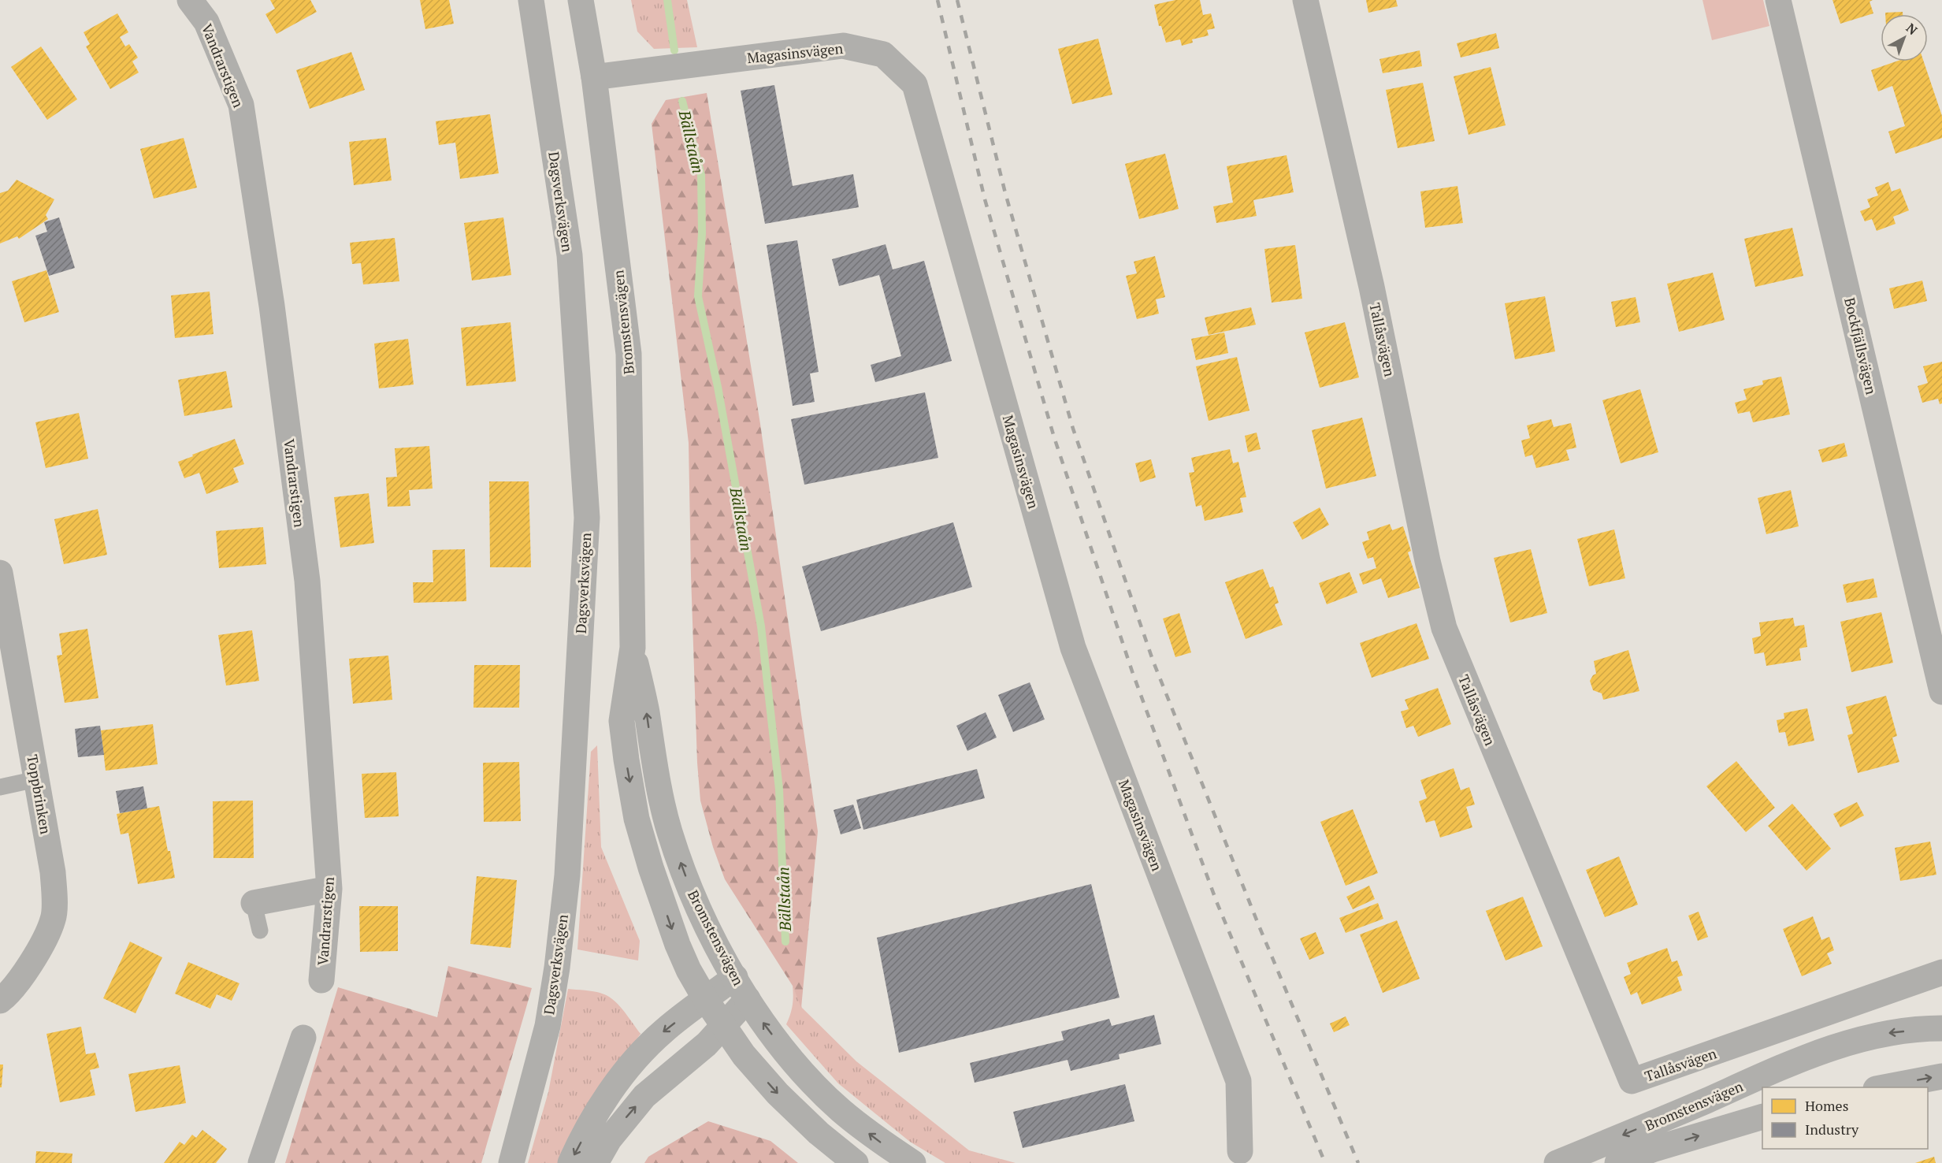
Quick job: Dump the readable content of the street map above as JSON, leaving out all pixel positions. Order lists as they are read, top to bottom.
{
  "streets": {
    "street": [
      "Magasinsvägen",
      "Vandrarstigen",
      "Dagsverksvägen",
      "Bromstensvägen",
      "Tallåsvägen",
      "Bockfjällsvägen",
      "Toppbrinken"
    ]
  },
  "crossings": [
    ["Magasinsvägen", "Bromstensvägen"]
  ],
  "water": ["Bällstaån"],
  "legend": ["Homes", "Industry"],
  "north": "top right"
}
